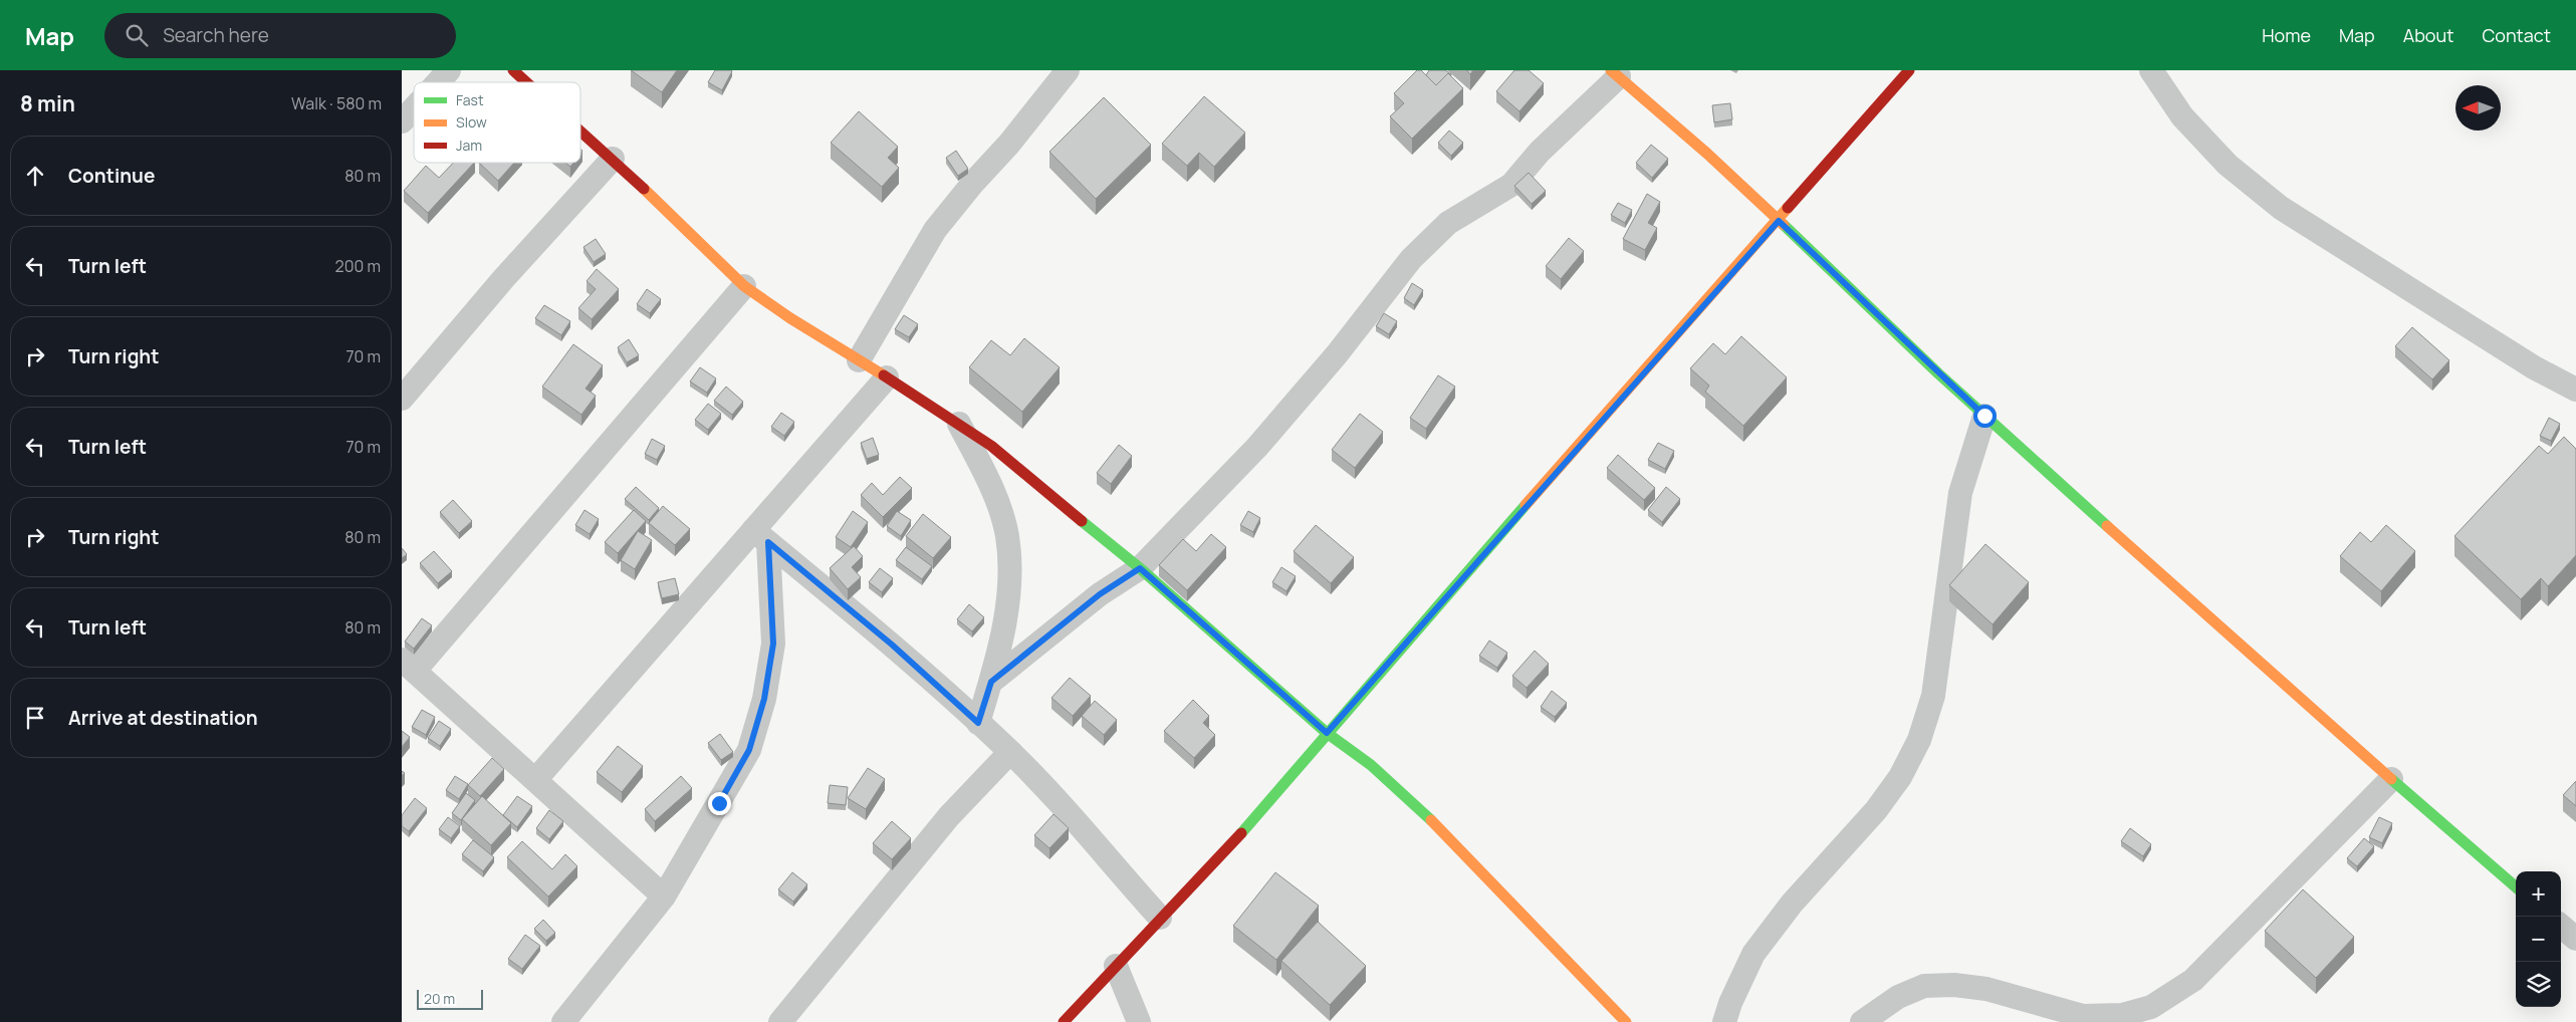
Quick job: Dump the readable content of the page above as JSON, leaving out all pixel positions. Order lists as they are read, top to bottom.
{
  "legend": ["Fast", "Slow", "Jam"],
  "scale_bar": "20 m",
  "north": "left",
  "page": {
    "header": "Map",
    "search": "Search here",
    "nav": [
      "Home",
      "Map",
      "About",
      "Contact"
    ],
    "heading": ["8 min", "Walk · 580 m"],
    "list": [
      ["Continue", "80 m"],
      ["Turn left", "200 m"],
      ["Turn right", "70 m"],
      ["Turn left", "70 m"],
      ["Turn right", "80 m"],
      ["Turn left", "80 m"],
      "Arrive at destination"
    ],
    "map_buttons": ["+", "−"],
    "scale": "20 m"
  }
}
